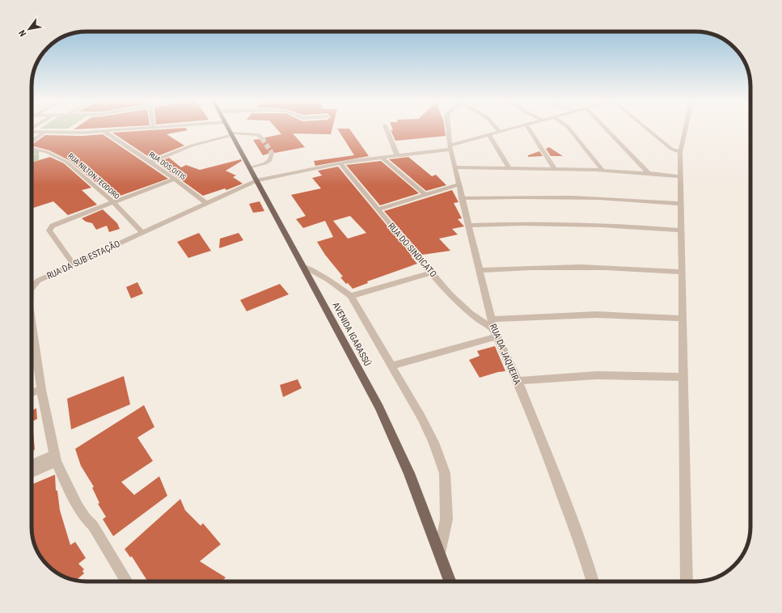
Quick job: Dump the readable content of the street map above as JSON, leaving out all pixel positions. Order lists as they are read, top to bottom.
{
  "streets": {
    "main road": ["AVENIDA IGARASSÚ"],
    "street": [
      "RUA DOS OITIS",
      "RUA NILTON TEODORO",
      "RUA DO SINDICATO",
      "RUA DA SUB ESTAÇÃO",
      "RUA DA JAQUEIRA"
    ]
  },
  "crossings": [
    ["RUA DOS OITIS", "RUA DA SUB ESTAÇÃO"],
    ["RUA NILTON TEODORO", "RUA DA SUB ESTAÇÃO"],
    ["RUA DO SINDICATO", "RUA DA SUB ESTAÇÃO"],
    ["RUA DO SINDICATO", "RUA DA JAQUEIRA"],
    ["RUA DA SUB ESTAÇÃO", "AVENIDA IGARASSÚ"],
    ["RUA DA SUB ESTAÇÃO", "RUA DA JAQUEIRA"]
  ],
  "north": "bottom left"
}
